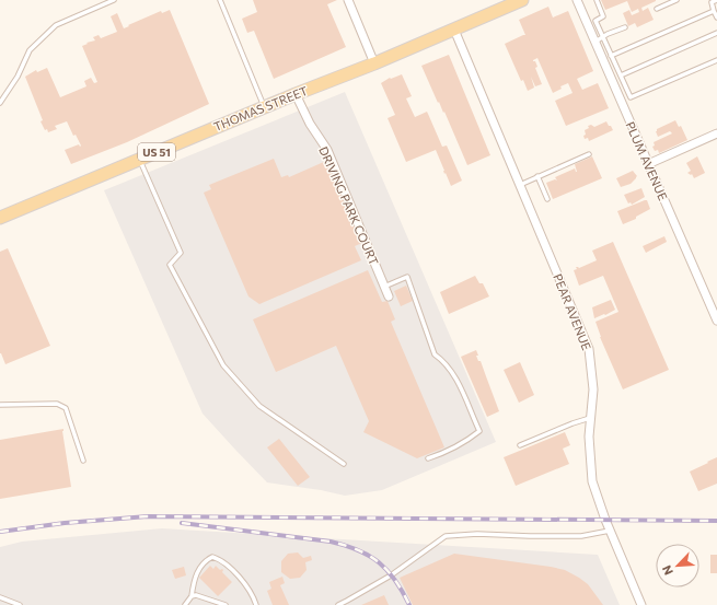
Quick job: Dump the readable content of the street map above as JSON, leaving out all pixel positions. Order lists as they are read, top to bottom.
{
  "streets": {
    "main road": ["THOMAS STREET", "US 51"],
    "street": ["PLUM AVENUE", "DRIVING PARK COURT", "PEAR AVENUE"]
  },
  "crossings": [
    ["THOMAS STREET", "DRIVING PARK COURT"],
    ["THOMAS STREET", "PEAR AVENUE"]
  ],
  "north": "bottom left"
}
